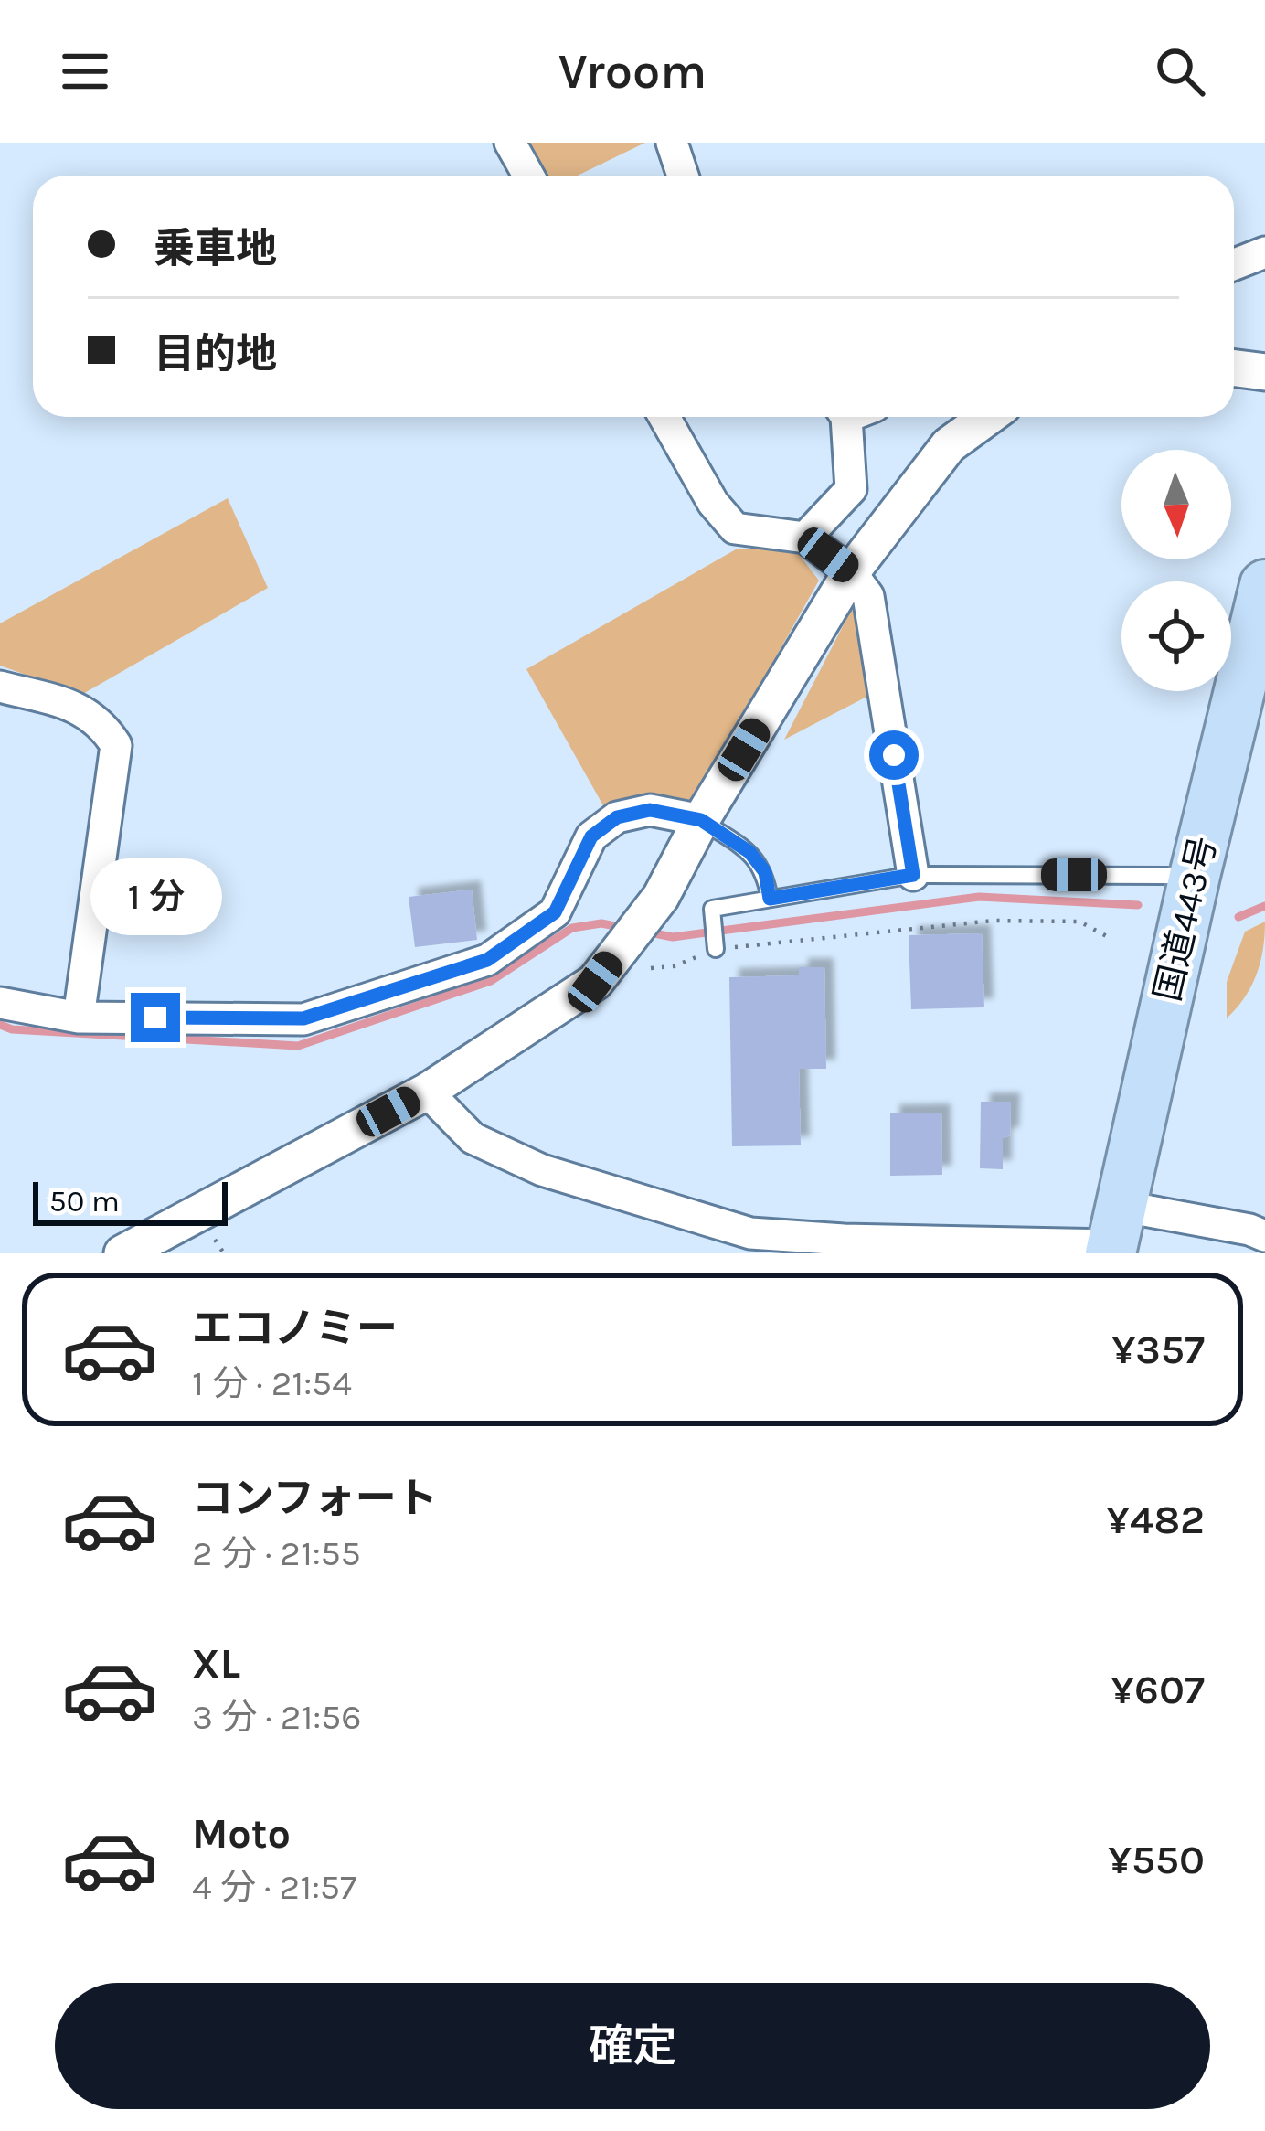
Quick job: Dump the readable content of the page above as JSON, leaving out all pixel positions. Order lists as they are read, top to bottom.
{
  "streets": {
    "highway": ["国道443号"]
  },
  "scale_bar": "50 m",
  "north": "bottom",
  "page": {
    "header": "Vroom",
    "banner": ["乗車地", "目的地"],
    "bubble": "1 分",
    "scale": "50 m",
    "list": [
      {
        "name": "エコノミー",
        "note": "1 分 · 21:54",
        "value": "¥357"
      },
      {
        "name": "コンフォート",
        "note": "2 分 · 21:55",
        "value": "¥482"
      },
      {
        "name": "XL",
        "note": "3 分 · 21:56",
        "value": "¥607"
      },
      {
        "name": "Moto",
        "note": "4 分 · 21:57",
        "value": "¥550"
      }
    ],
    "buttons": "確定"
  }
}
